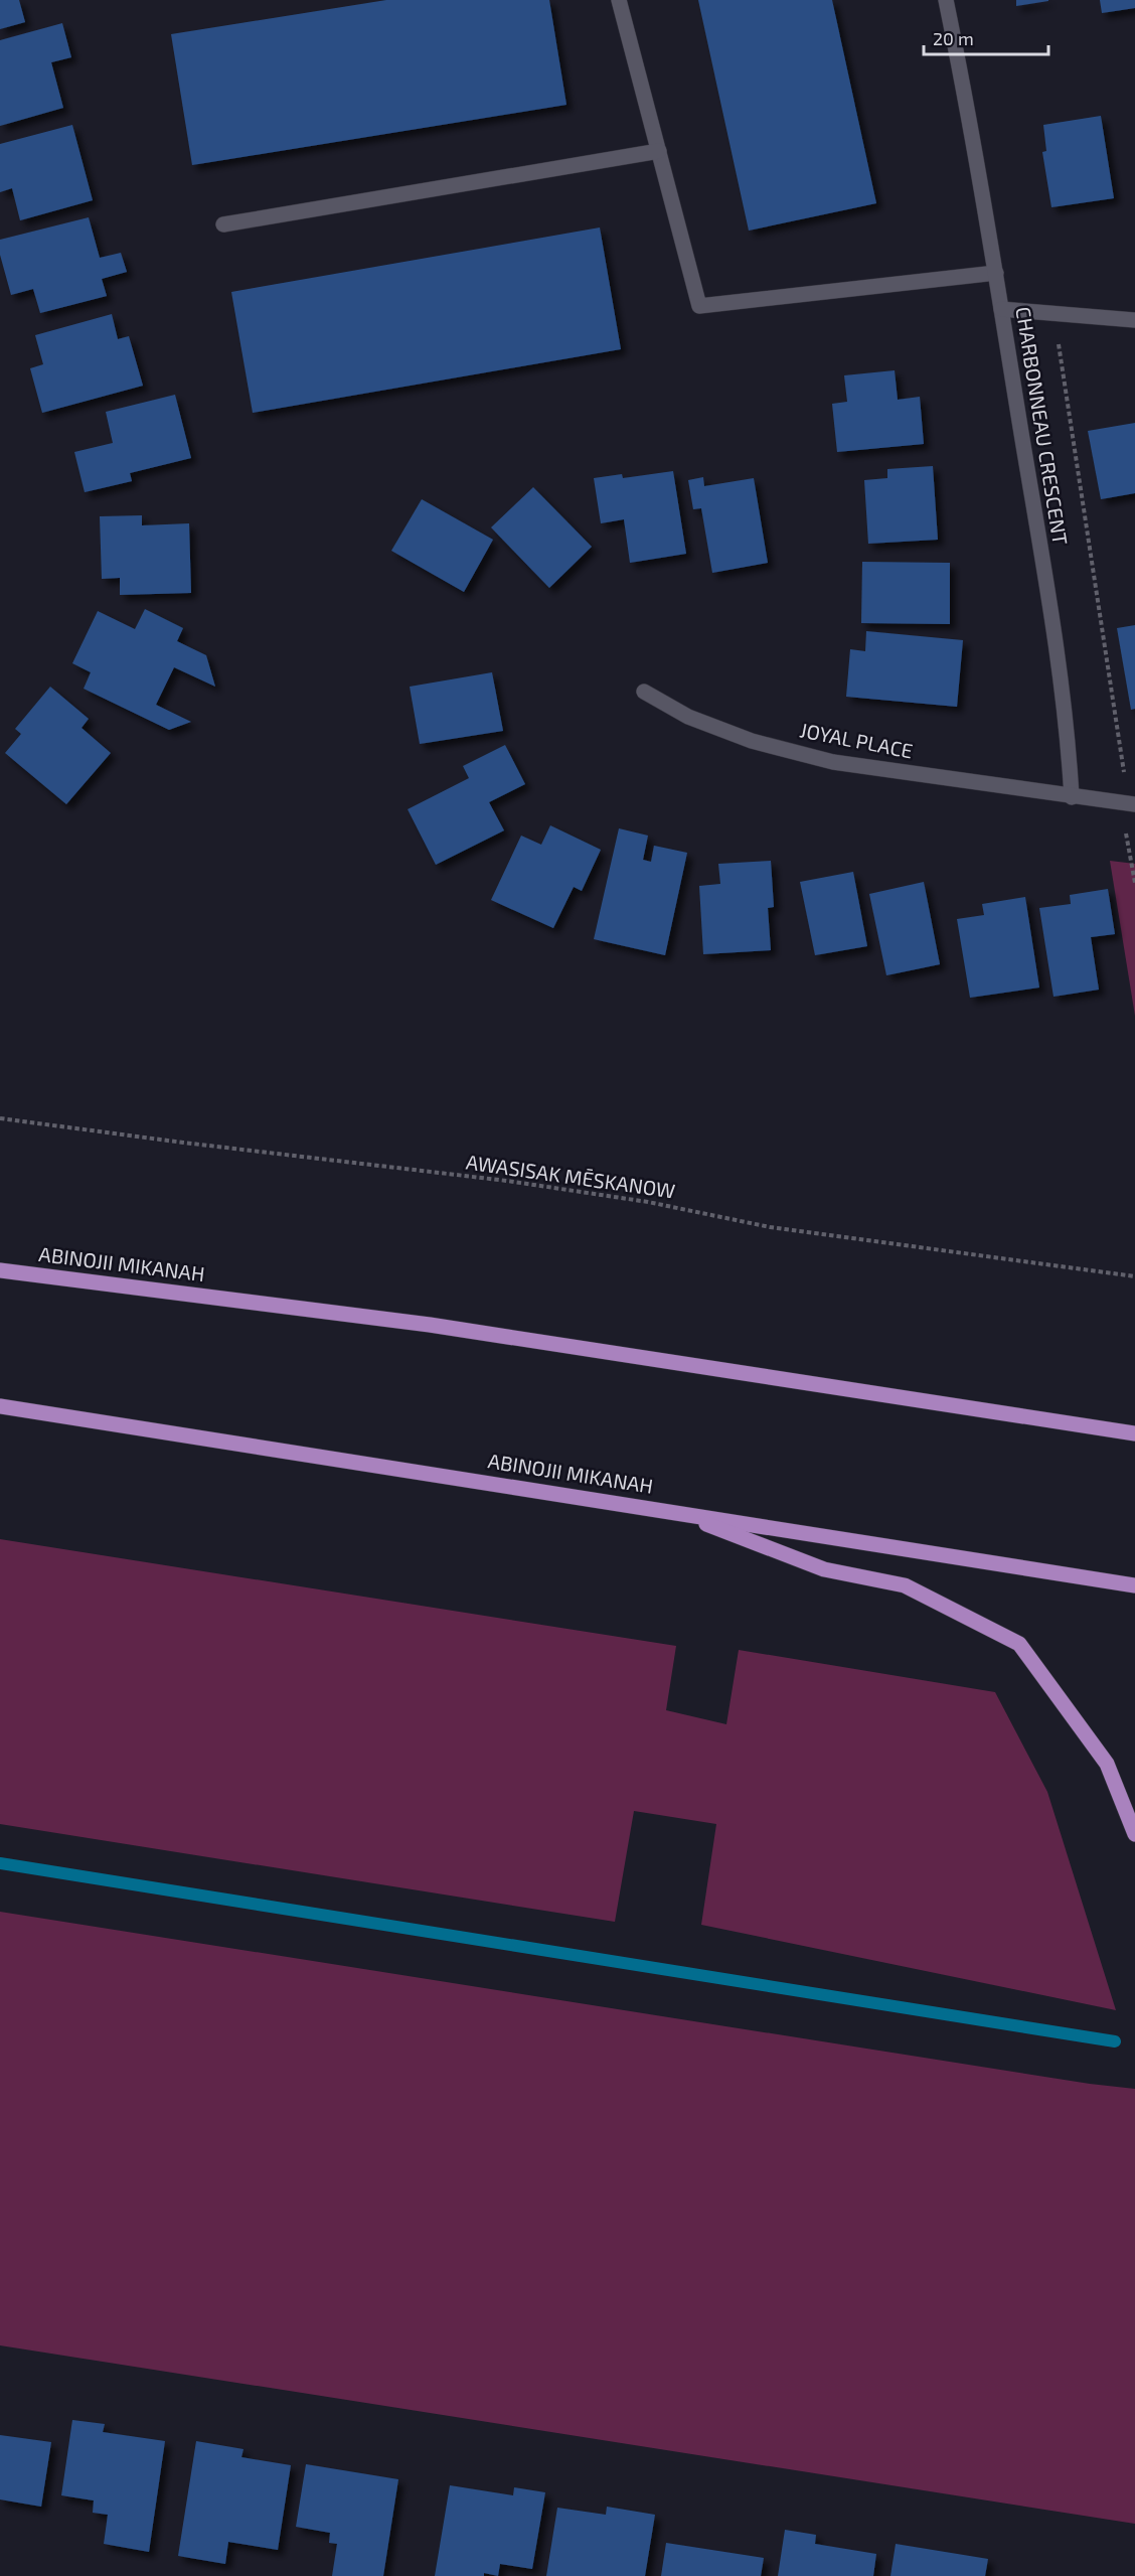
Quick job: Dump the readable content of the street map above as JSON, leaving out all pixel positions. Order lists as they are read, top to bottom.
{
  "streets": {
    "main road": ["ABINOJII MIKANAH"],
    "street": ["CHARBONNEAU CRESCENT", "JOYAL PLACE"],
    "path": ["AWASISAK MĒSKANOW"]
  },
  "crossings": [
    ["CHARBONNEAU CRESCENT", "JOYAL PLACE"]
  ],
  "scale_bar": "20 m"
}
